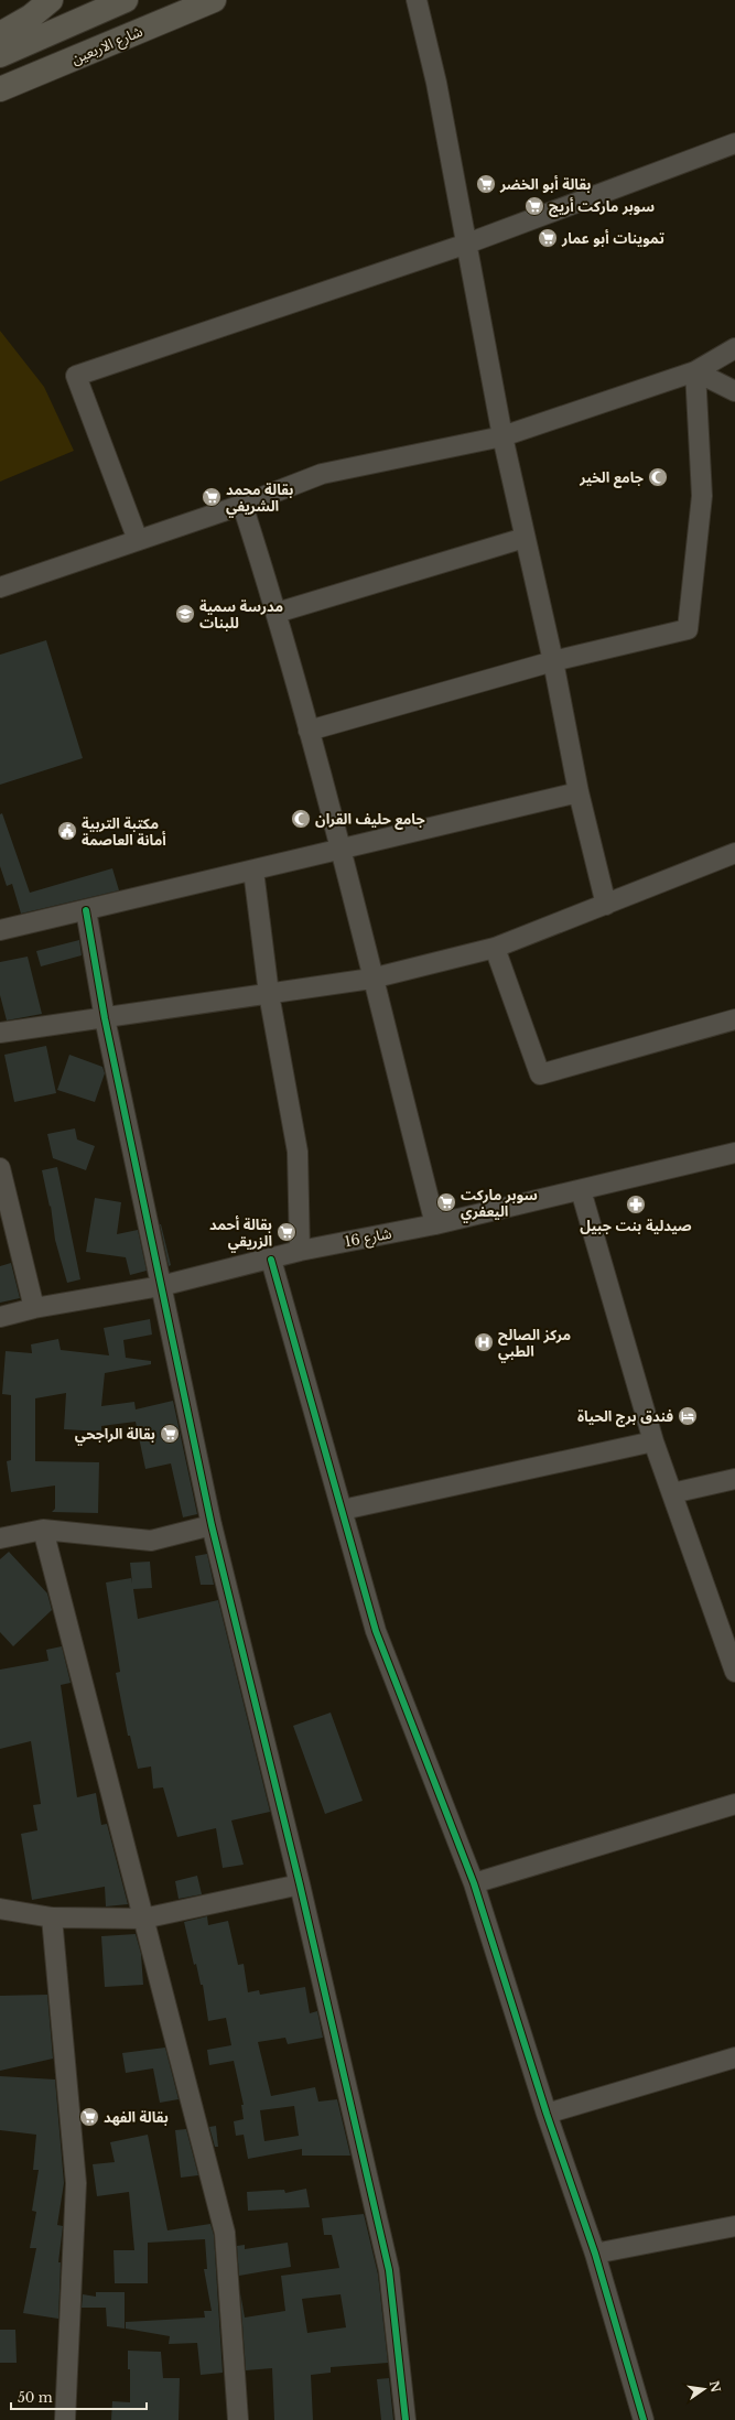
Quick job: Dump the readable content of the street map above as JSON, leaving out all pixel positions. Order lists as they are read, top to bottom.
{
  "streets": {
    "main road": ["شارع الاربعين"],
    "street": ["شارع 16"]
  },
  "places": {
    "supermarket": [
      "بقالة أبو الخضر",
      "سوبر ماركت أريج",
      "تموينات أبو عمار",
      "بقالة محمد الشريفي",
      "سوبر ماركت اليعفري",
      "بقالة أحمد الزريقي",
      "بقالة الراجحي",
      "بقالة الفهد"
    ],
    "mosque": ["جامع الخير", "جامع حليف القران"],
    "school or university": ["مدرسة سمية للبنات"],
    "public building": ["مكتبة التربية أمانة العاصمة"],
    "pharmacy": ["صيدلية بنت جبيل"],
    "hospital": ["مركز الصالح الطبي"],
    "hotel": ["فندق برج الحياة"]
  },
  "scale_bar": "50 m",
  "north": "right"
}
